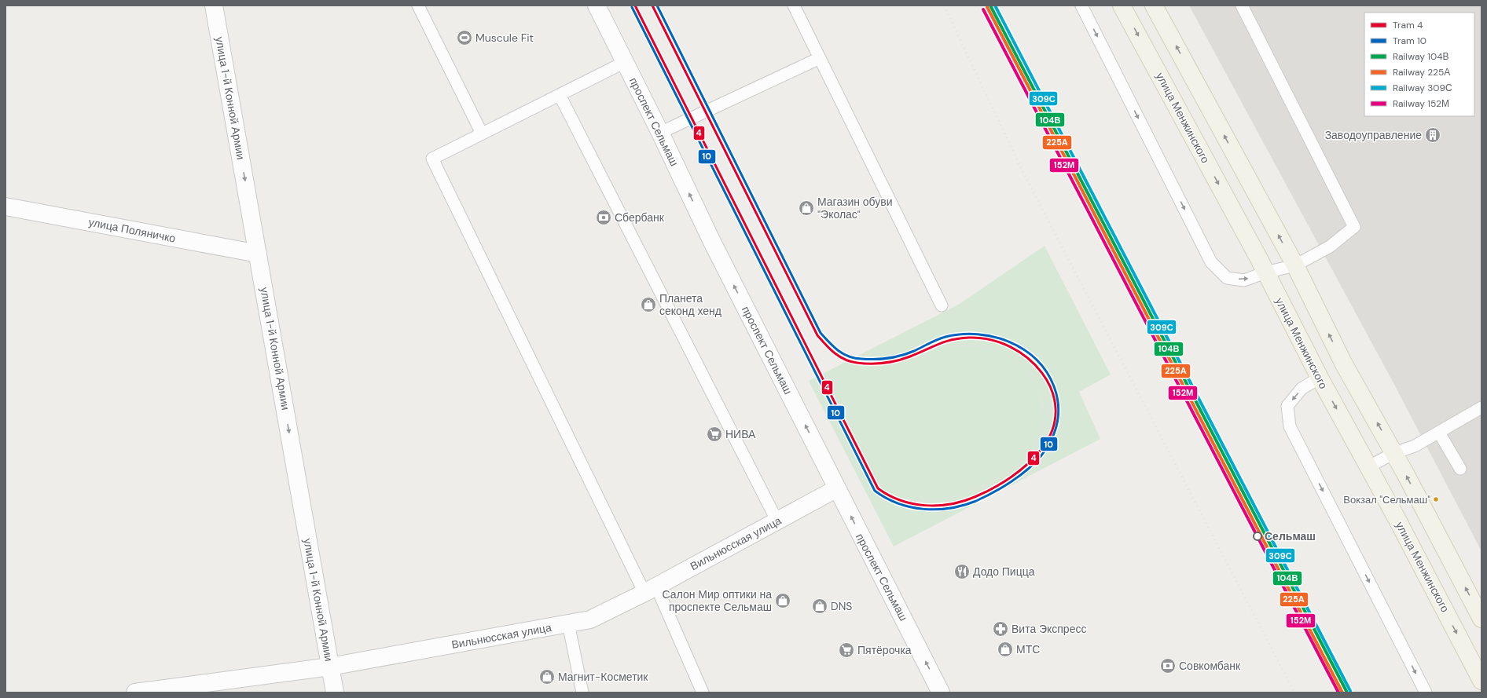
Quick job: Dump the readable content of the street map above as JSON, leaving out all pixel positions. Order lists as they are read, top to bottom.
{
  "streets": {
    "main road": [
      "улица 1-й Конной Армии",
      "улица Менжинского",
      "проспект Сельмаш",
      "улица Поляничко",
      "Вильнюсская улица"
    ]
  },
  "crossings": [
    ["улица 1-й Конной Армии", "улица Поляничко"],
    ["улица 1-й Конной Армии", "Вильнюсская улица"],
    ["проспект Сельмаш", "Вильнюсская улица"]
  ],
  "one_way": ["улица 1-й Конной Армии", "проспект Сельмаш"],
  "places": {
    "sports": ["Muscule Fit"],
    "building": ["Заводоуправление"],
    "shop": [
      "Магазин обуви \"Эколас\"",
      "Планета секонд хенд",
      "Салон Мир оптики на проспекте Сельмаш",
      "DNS",
      "МТС",
      "Магнит-Косметик"
    ],
    "bank": ["Сбербанк", "Совкомбанк"],
    "supermarket": ["НИВА", "Пятёрочка"],
    "other": ["Вокзал \"Сельмаш\"", "Сельмаш"],
    "restaurant": ["Додо Пицца"],
    "pharmacy": ["Вита Экспресс"]
  },
  "lines": [
    "tram line 4",
    "tram line 10",
    "rail line 104В",
    "rail line 309С",
    "rail line 225А",
    "rail line 152М"
  ],
  "legend": [
    "Tram 4",
    "Tram 10",
    "Railway 104В",
    "Railway 225А",
    "Railway 309С",
    "Railway 152М"
  ]
}
